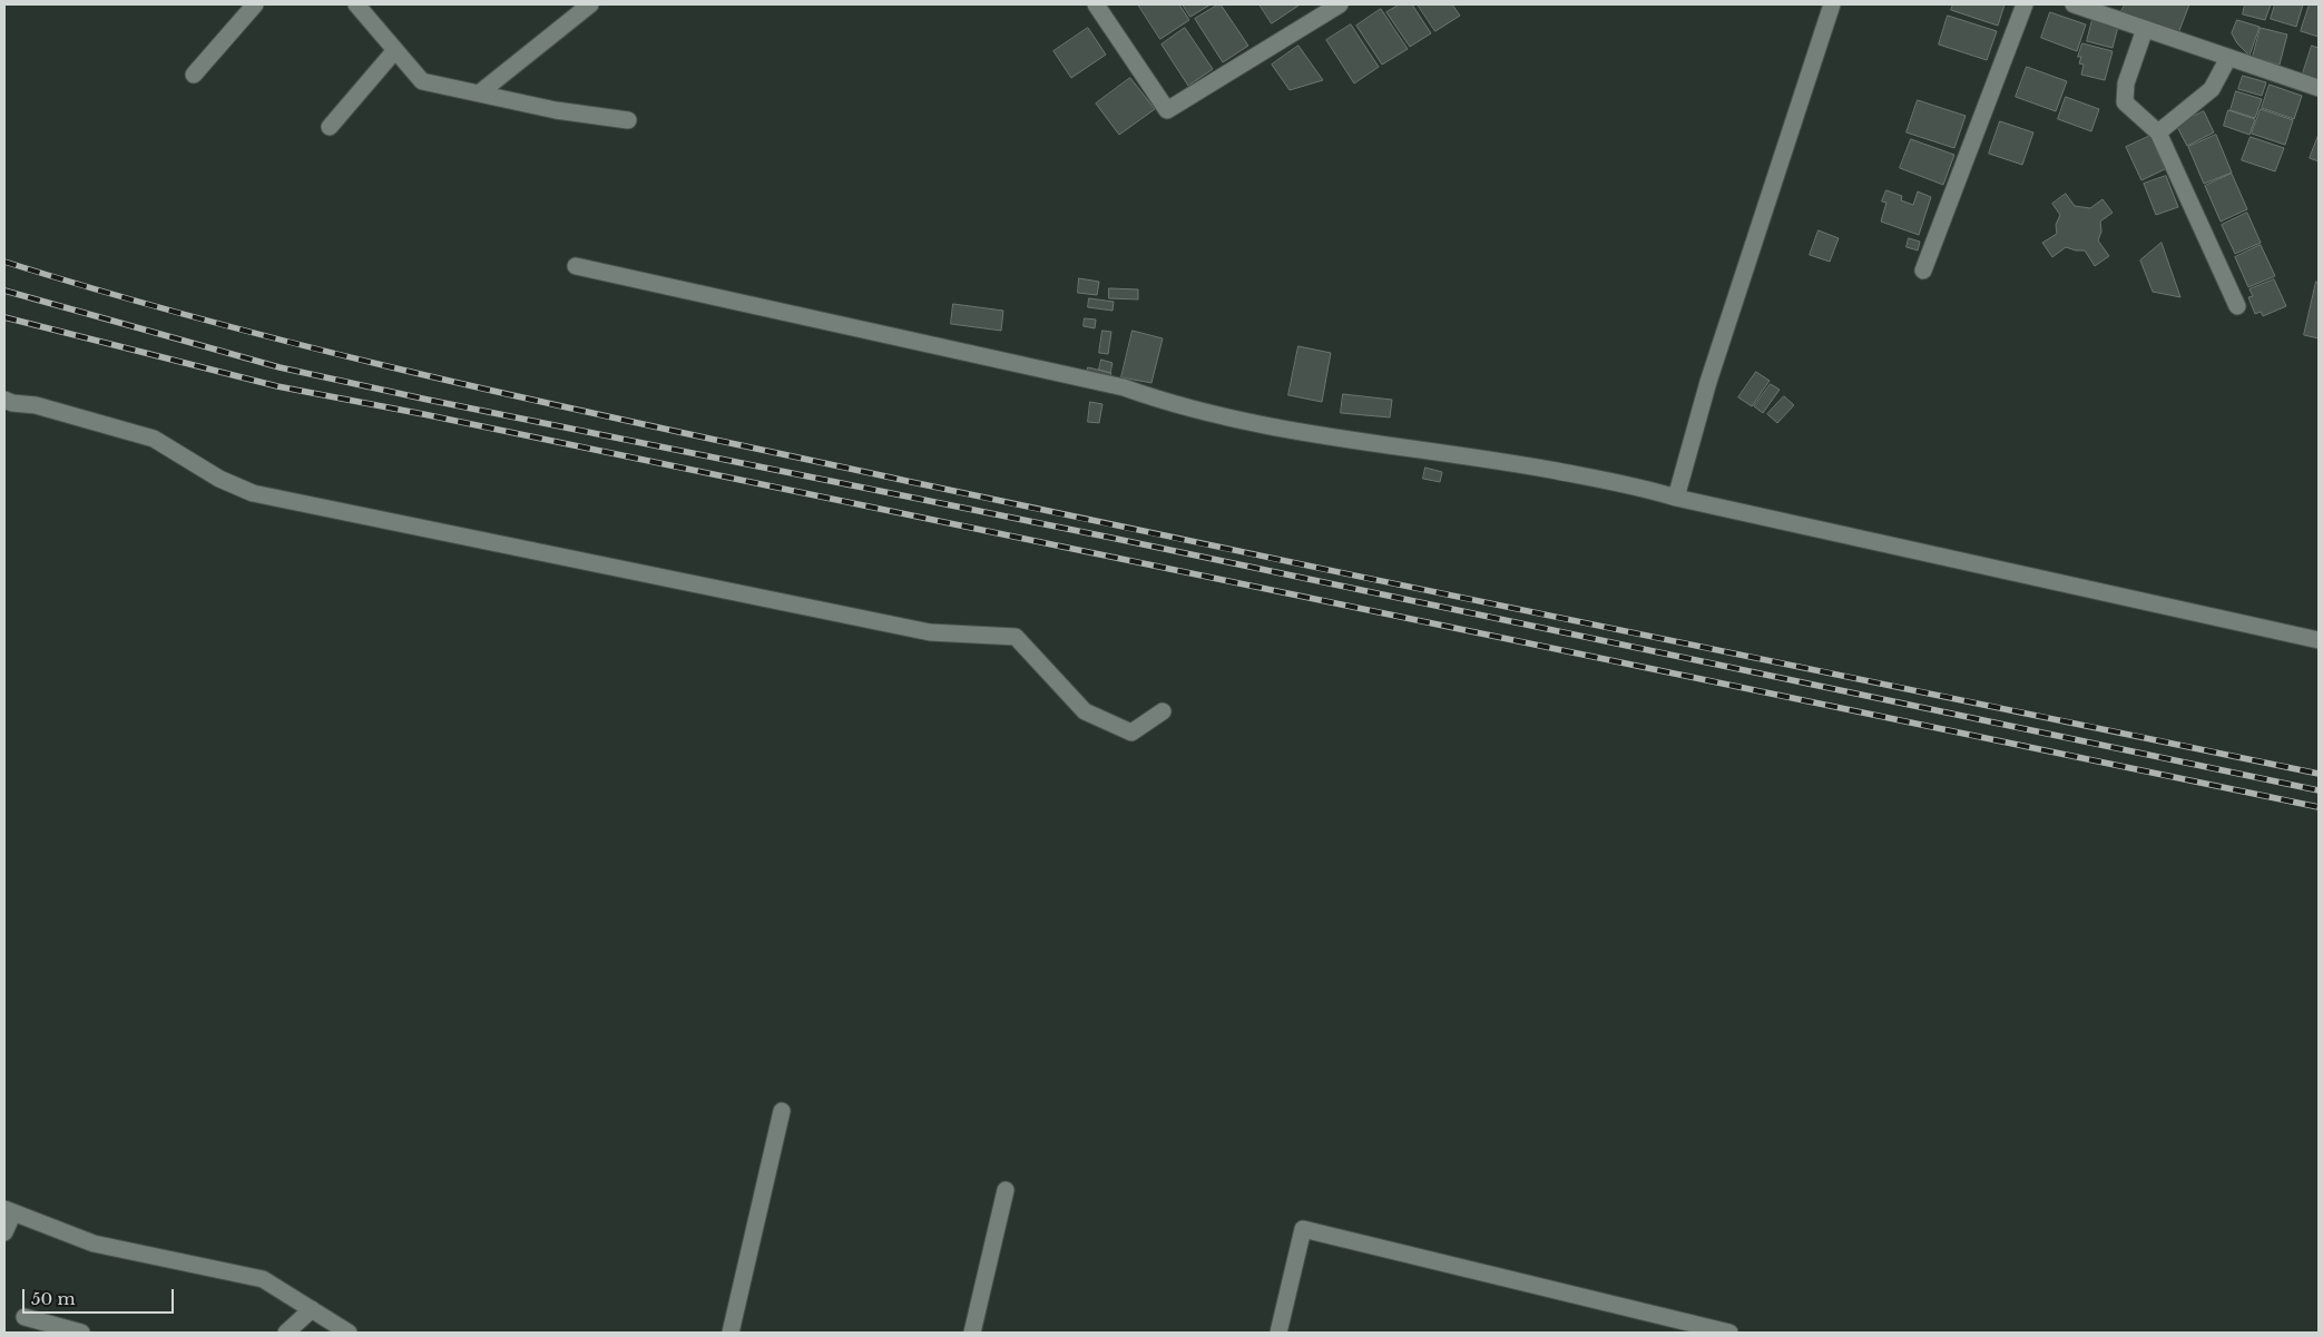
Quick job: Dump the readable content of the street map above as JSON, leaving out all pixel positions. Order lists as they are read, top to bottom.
{
  "scale_bar": "50 m"
}
